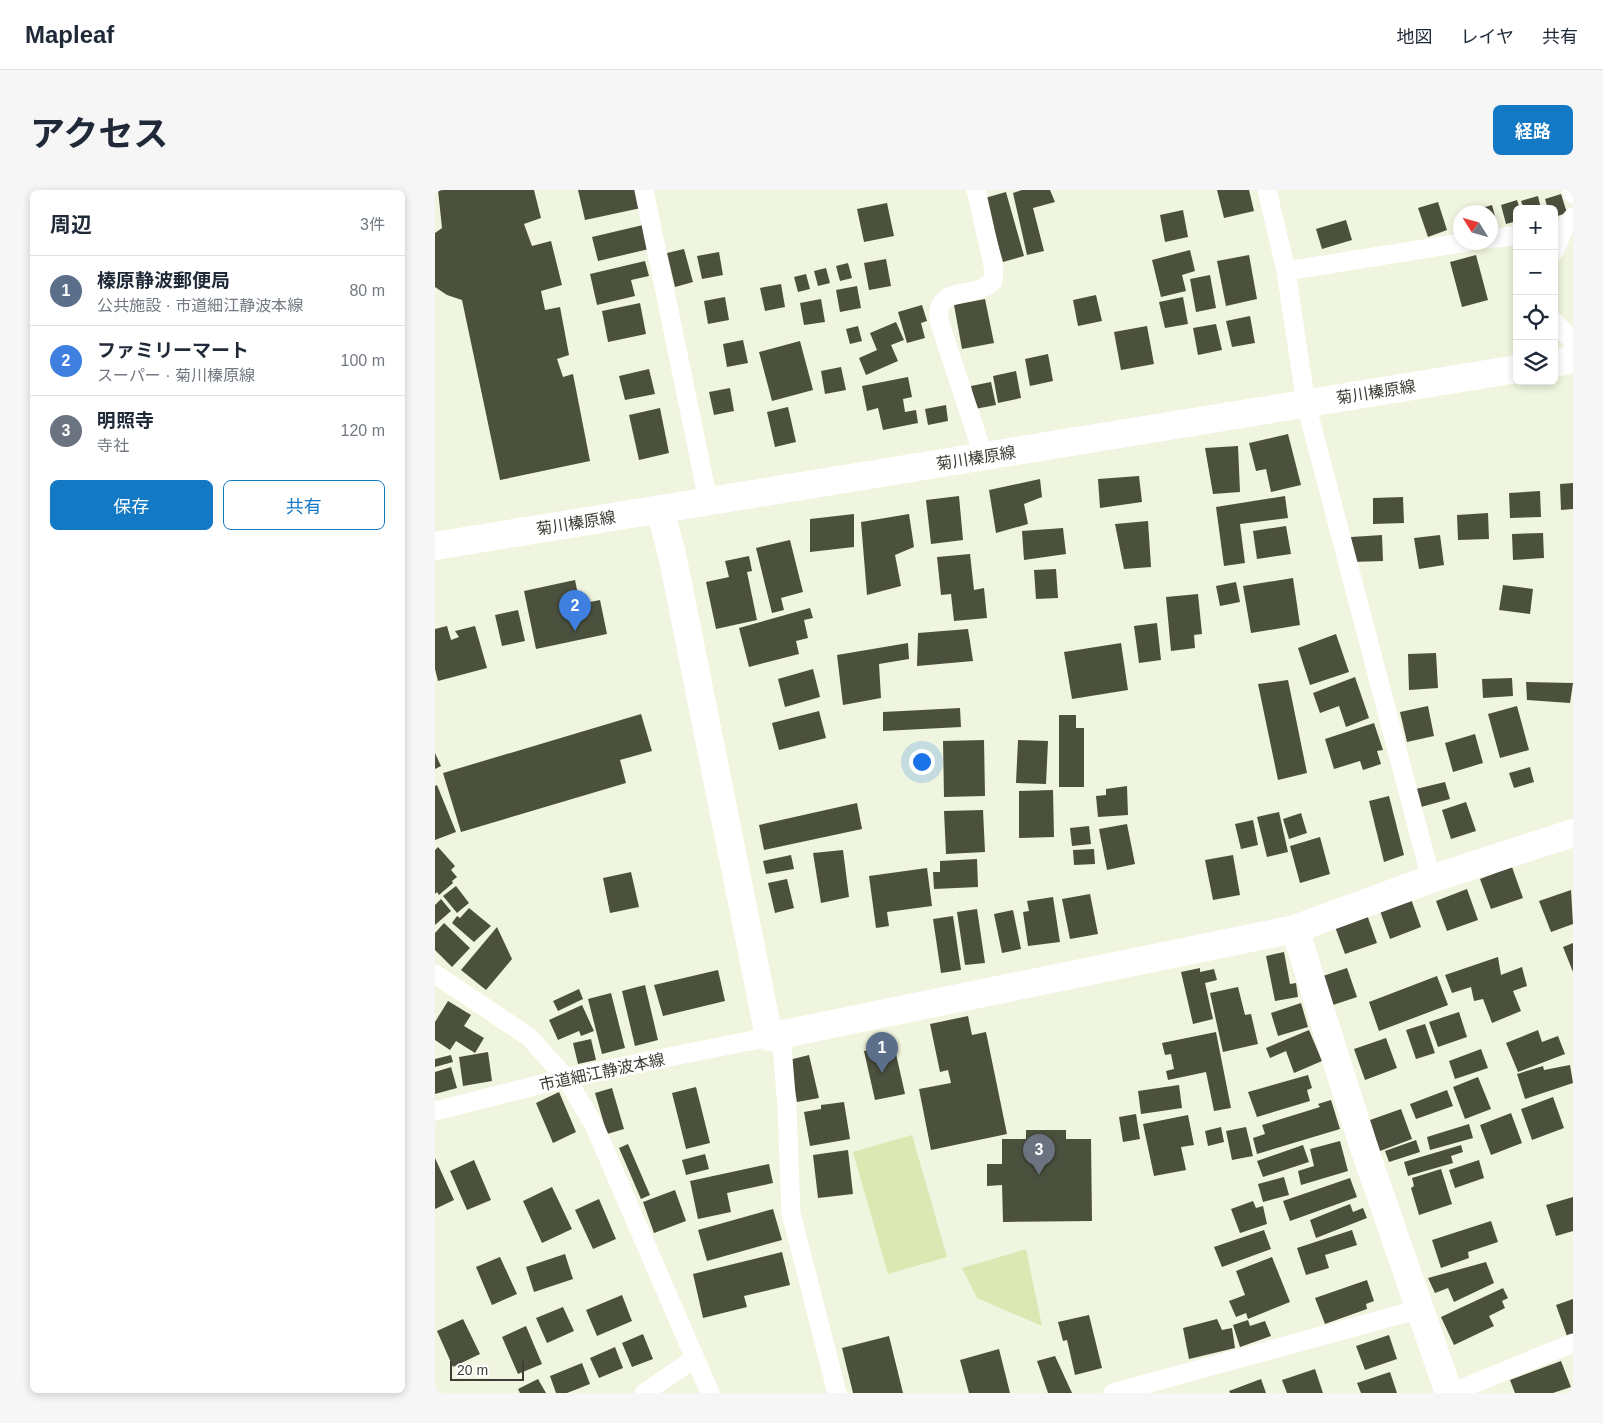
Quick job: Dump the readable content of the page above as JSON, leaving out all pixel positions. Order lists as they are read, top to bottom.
{
  "streets": {
    "street": ["菊川榛原線", "市道細江静波本線"]
  },
  "scale_bar": "20 m",
  "north": "top left",
  "page": {
    "header": "Mapleaf",
    "nav": ["地図", "レイヤ", "共有"],
    "title": "アクセス",
    "buttons": [
      "経路",
      ["保存", "共有"]
    ],
    "heading": ["周辺", "3件"],
    "map_buttons": ["+", "−"],
    "list": [
      {
        "mark": "1",
        "name": "榛原静波郵便局",
        "note": "公共施設 · 市道細江静波本線",
        "value": "80 m"
      },
      {
        "mark": "2",
        "name": "ファミリーマート",
        "note": "スーパー · 菊川榛原線",
        "value": "100 m"
      },
      {
        "mark": "3",
        "name": "明照寺",
        "note": "寺社",
        "value": "120 m"
      }
    ],
    "pins": ["2", "1", "3"],
    "scale": "20 m"
  }
}
